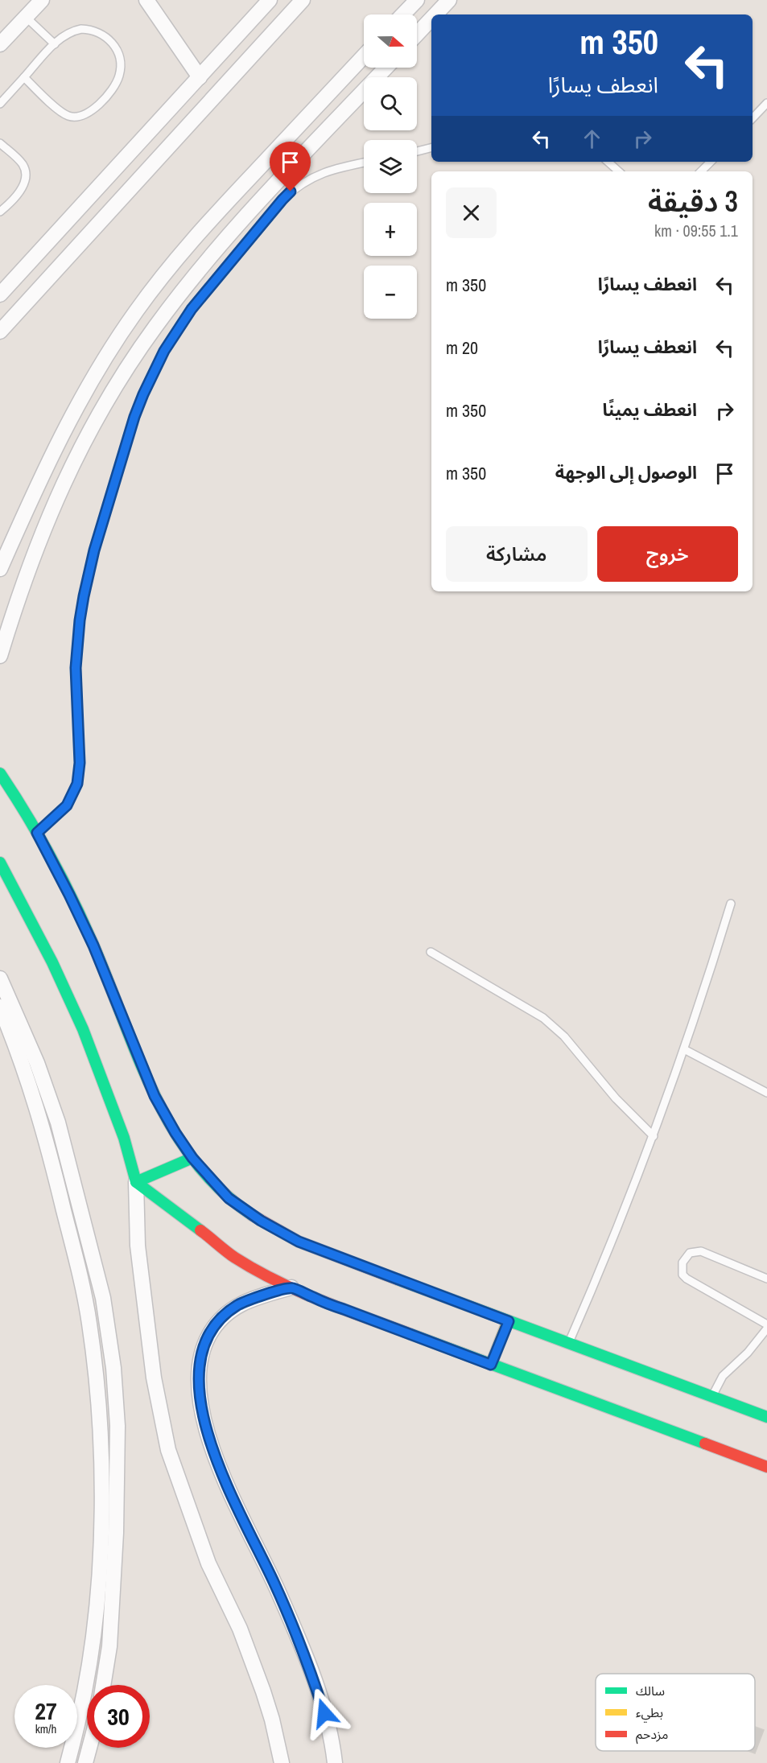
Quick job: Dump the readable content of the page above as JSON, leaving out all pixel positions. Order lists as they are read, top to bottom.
{
  "legend": ["سالك", "بطيء", "مزدحم"],
  "north": "right",
  "page": {
    "map_buttons": ["+", "−"],
    "turn": ["350 m", "انعطف يسارًا"],
    "heading": ["3 دقيقة", "1.1 km · 09:55"],
    "list": [
      {
        "name": "انعطف يسارًا",
        "value": "350 m"
      },
      {
        "name": "انعطف يسارًا",
        "value": "20 m"
      },
      {
        "name": "انعطف يمينًا",
        "value": "350 m"
      },
      {
        "name": "الوصول إلى الوجهة",
        "value": "350 m"
      }
    ],
    "buttons": ["خروج", "مشاركة"],
    "speed": "27 km/h",
    "limit": "30"
  }
}
